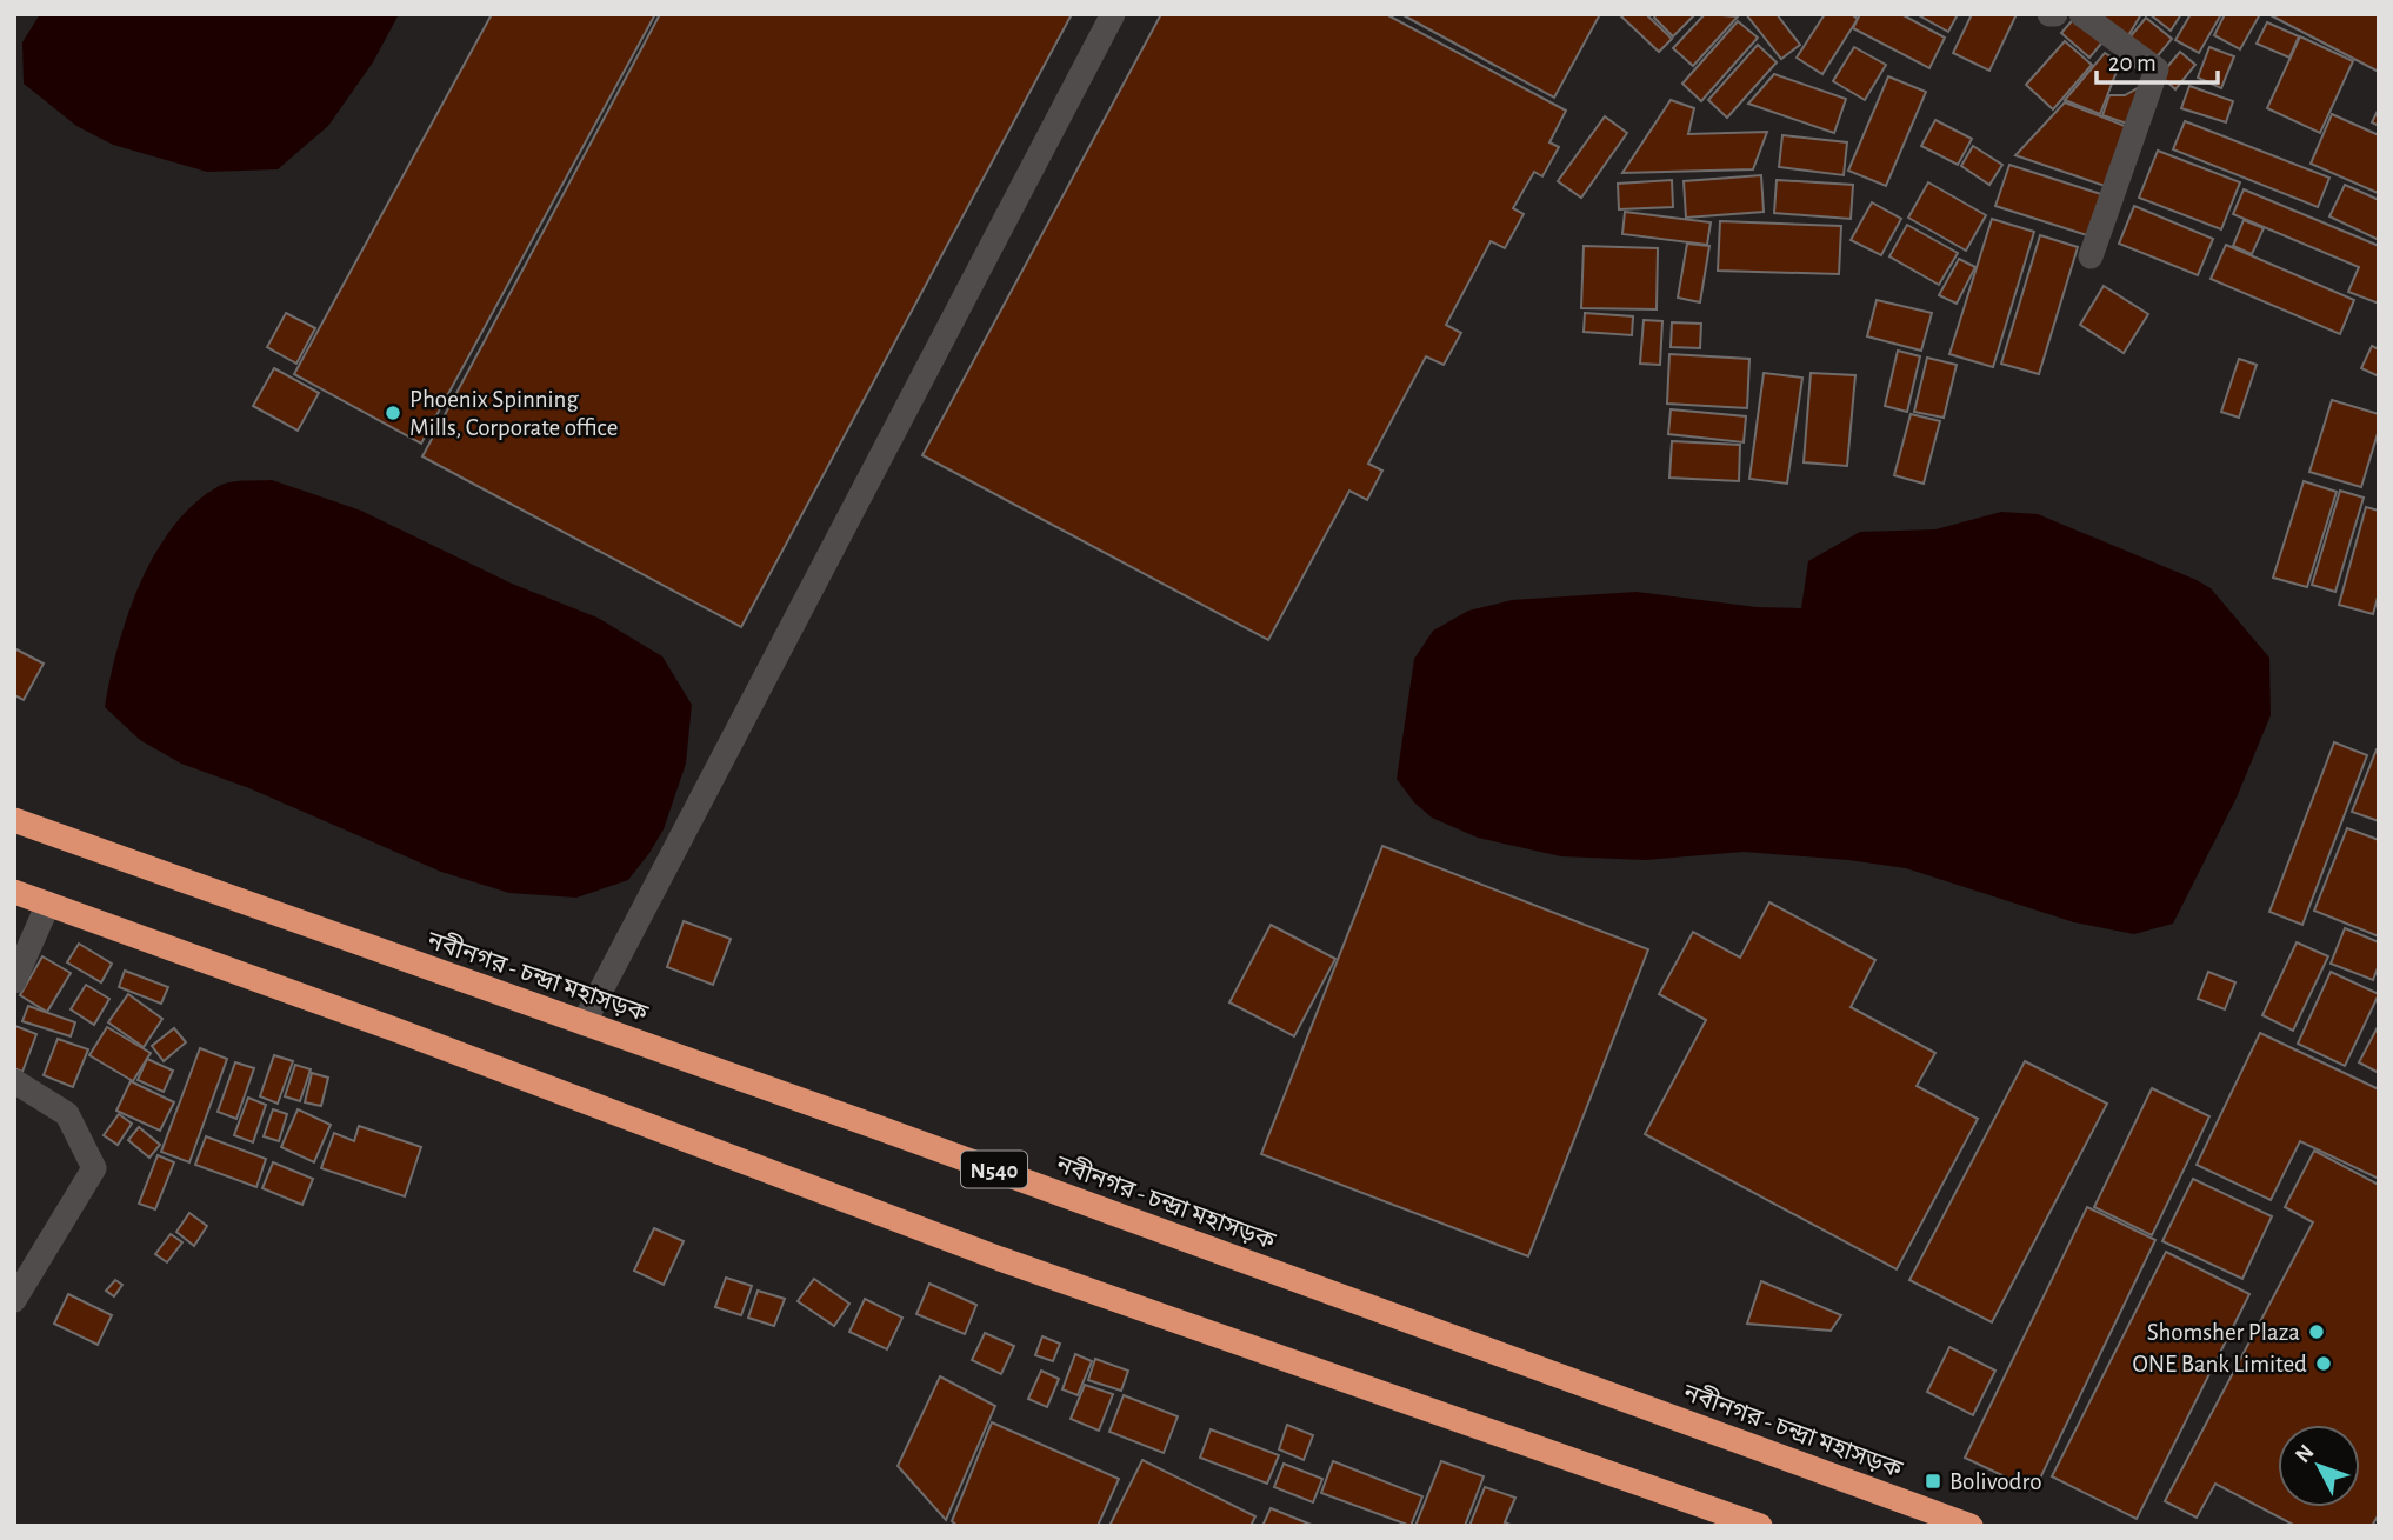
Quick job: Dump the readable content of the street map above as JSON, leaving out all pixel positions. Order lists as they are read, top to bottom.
{
  "streets": {
    "highway": ["নবীনগর - চন্দ্রা মহাসড়ক", "N540"]
  },
  "places": {
    "other": ["Phoenix Spinning Mills, Corporate office", "Shomsher Plaza", "ONE Bank Limited"],
    "transit": ["Bolivodro"]
  },
  "scale_bar": "20 m",
  "north": "top left"
}
